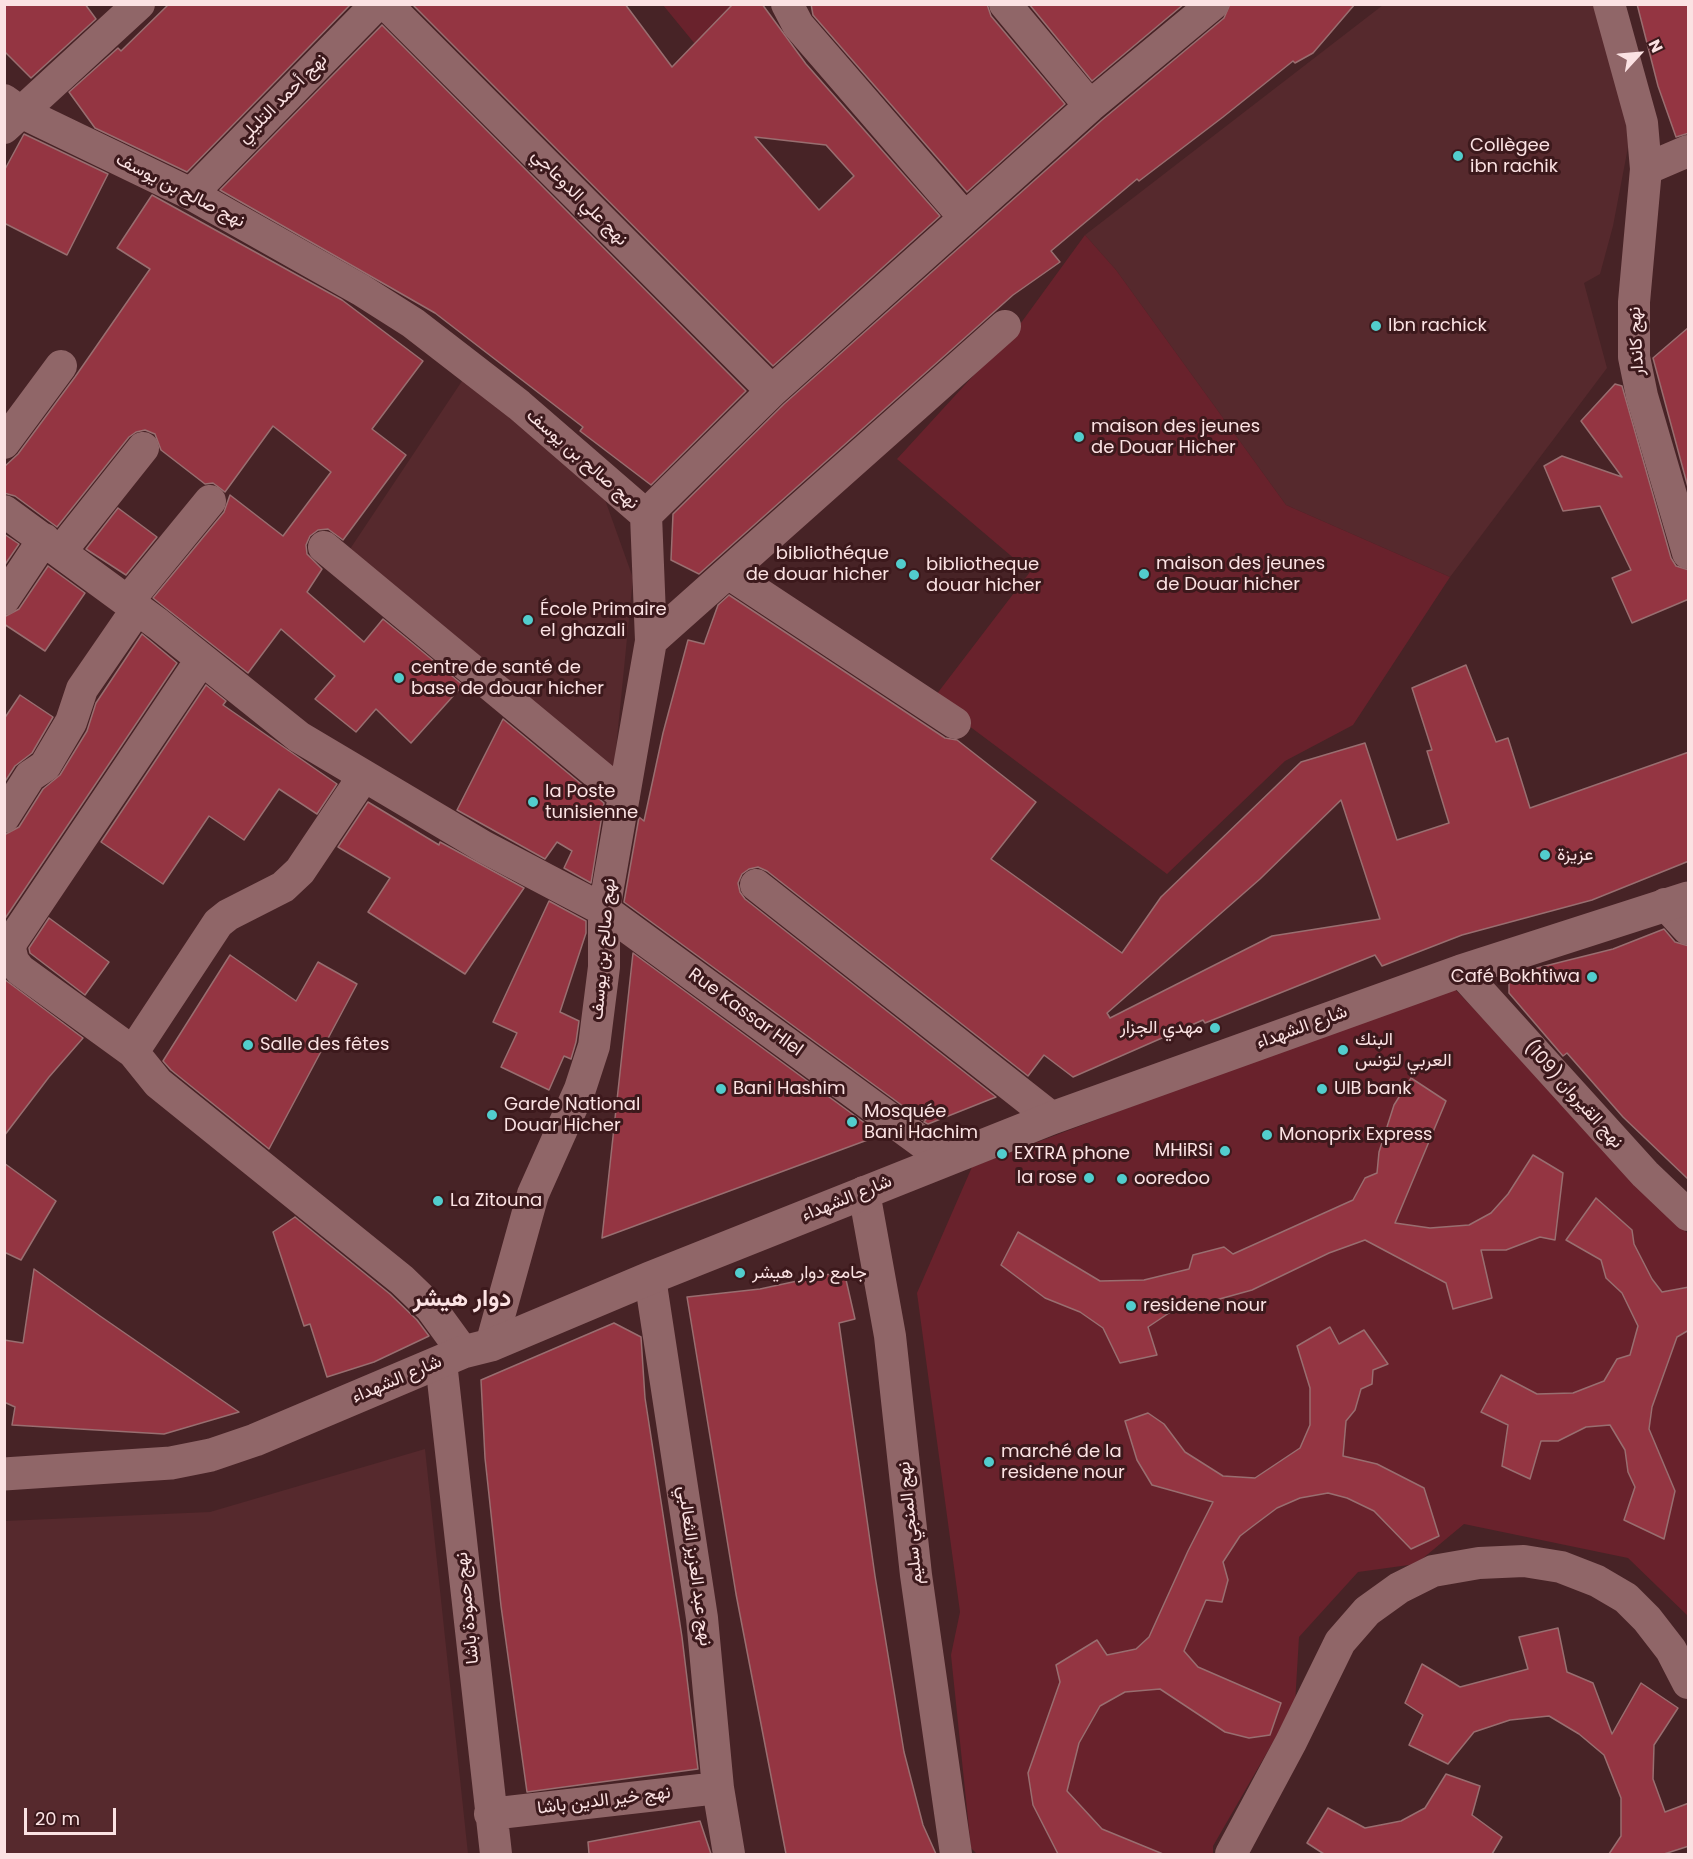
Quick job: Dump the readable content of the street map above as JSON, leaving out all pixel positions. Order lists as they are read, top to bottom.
{
  "streets": {
    "street": [
      "نهج أحمد التليلي",
      "نهج صالح بن يوسف",
      "نهج علي الدوعاجي",
      "نهج كاندار",
      "Rue Kassar Hlel",
      "شارع الشهداء",
      "نهج القيروان (109)",
      "نهج المنجي سليم",
      "نهج عبد العزيز الثعالبي",
      "نهج حمودة باشا",
      "نهج خير الدين باشا"
    ]
  },
  "crossings": [
    ["نهج أحمد التليلي", "نهج صالح بن يوسف"],
    ["نهج صالح بن يوسف", "Rue Kassar Hlel"],
    ["نهج صالح بن يوسف", "شارع الشهداء"],
    ["نهج صالح بن يوسف", "نهج حمودة باشا"],
    ["Rue Kassar Hlel", "شارع الشهداء"],
    ["شارع الشهداء", "نهج القيروان (109)"],
    ["شارع الشهداء", "نهج المنجي سليم"],
    ["شارع الشهداء", "نهج عبد العزيز الثعالبي"],
    ["شارع الشهداء", "نهج حمودة باشا"],
    ["نهج عبد العزيز الثعالبي", "نهج خير الدين باشا"],
    ["نهج حمودة باشا", "نهج خير الدين باشا"]
  ],
  "districts": ["دوار هيشر"],
  "places": [
    "Collègee ibn rachik",
    "Ibn rachick",
    "maison des jeunes de Douar Hicher",
    "bibliothéque de douar hicher",
    "maison des jeunes de Douar hicher",
    "bibliotheque douar hicher",
    "École Primaire el ghazali",
    "centre de santé de base de douar hicher",
    "la Poste tunisienne",
    "عزيزة",
    "Café Bokhtiwa",
    "مهدي الجزار",
    "Salle des fêtes",
    "البنك العربي لتونس",
    "Bani Hashim",
    "UIB bank",
    "Garde National Douar Hicher",
    "Mosquée Bani Hachim",
    "Monoprix Express",
    "MHiRSi",
    "EXTRA phone",
    "la rose",
    "ooredoo",
    "La Zitouna",
    "جامع دوار هيشر",
    "residene nour",
    "marché de la residene nour"
  ],
  "scale_bar": "20 m",
  "north": "top right"
}
